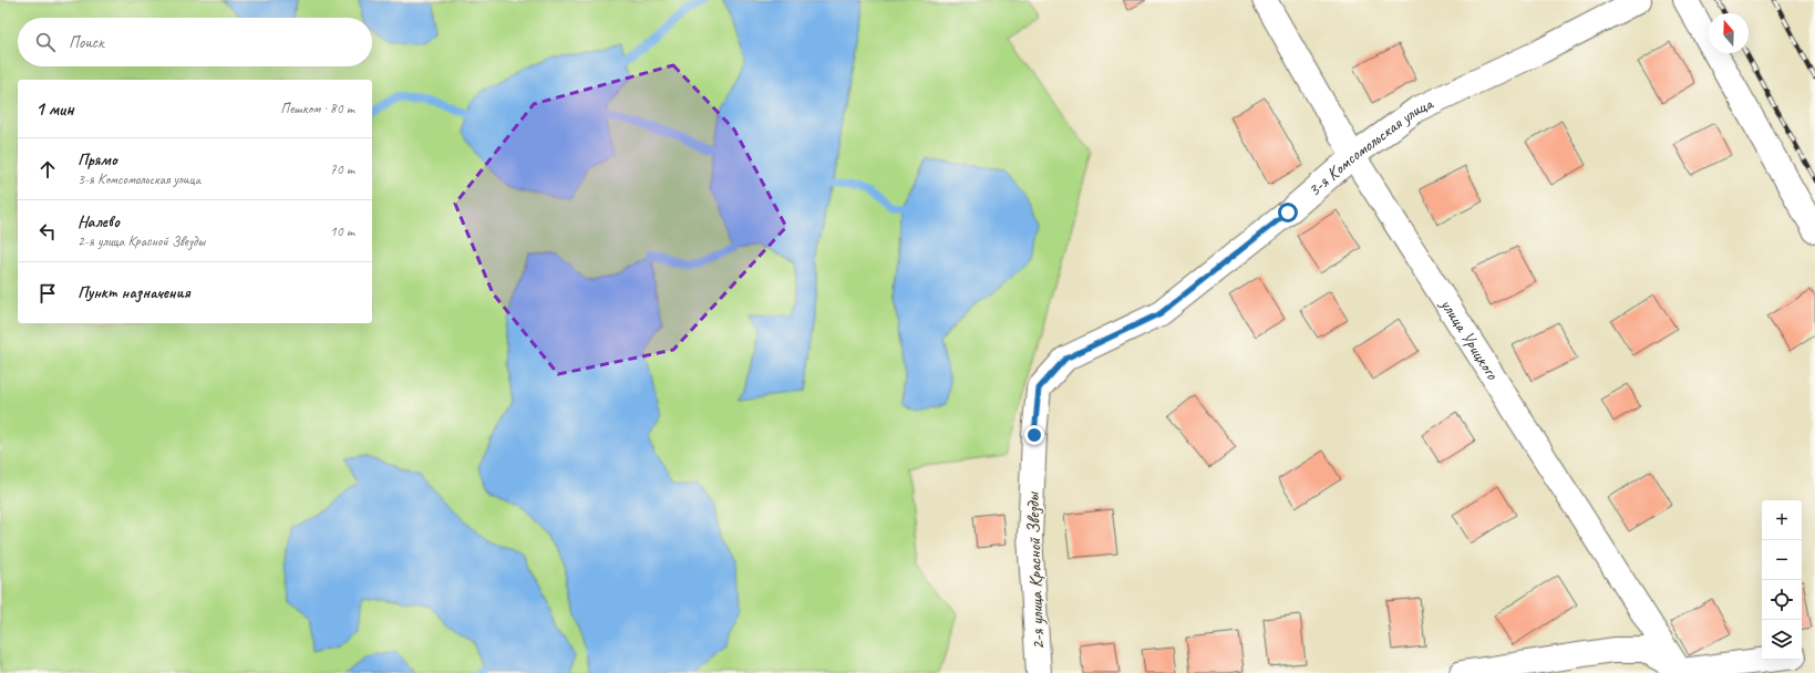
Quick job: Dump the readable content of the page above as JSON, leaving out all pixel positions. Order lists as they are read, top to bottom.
{
  "streets": {
    "street": ["3-я Комсомольская улица", "улица Урицкого", "2-я улица Красной Звезды"]
  },
  "crossings": [
    ["3-я Комсомольская улица", "улица Урицкого"],
    ["3-я Комсомольская улица", "2-я улица Красной Звезды"]
  ],
  "north": "top",
  "page": {
    "search": "Поиск",
    "heading": ["1 мин", "Пешком · 80 m"],
    "list": [
      ["Прямо", "3-я Комсомольская улица", "70 m"],
      ["Налево", "2-я улица Красной Звезды", "10 m"],
      "Пункт назначения"
    ],
    "map_buttons": ["+", "−"]
  }
}
